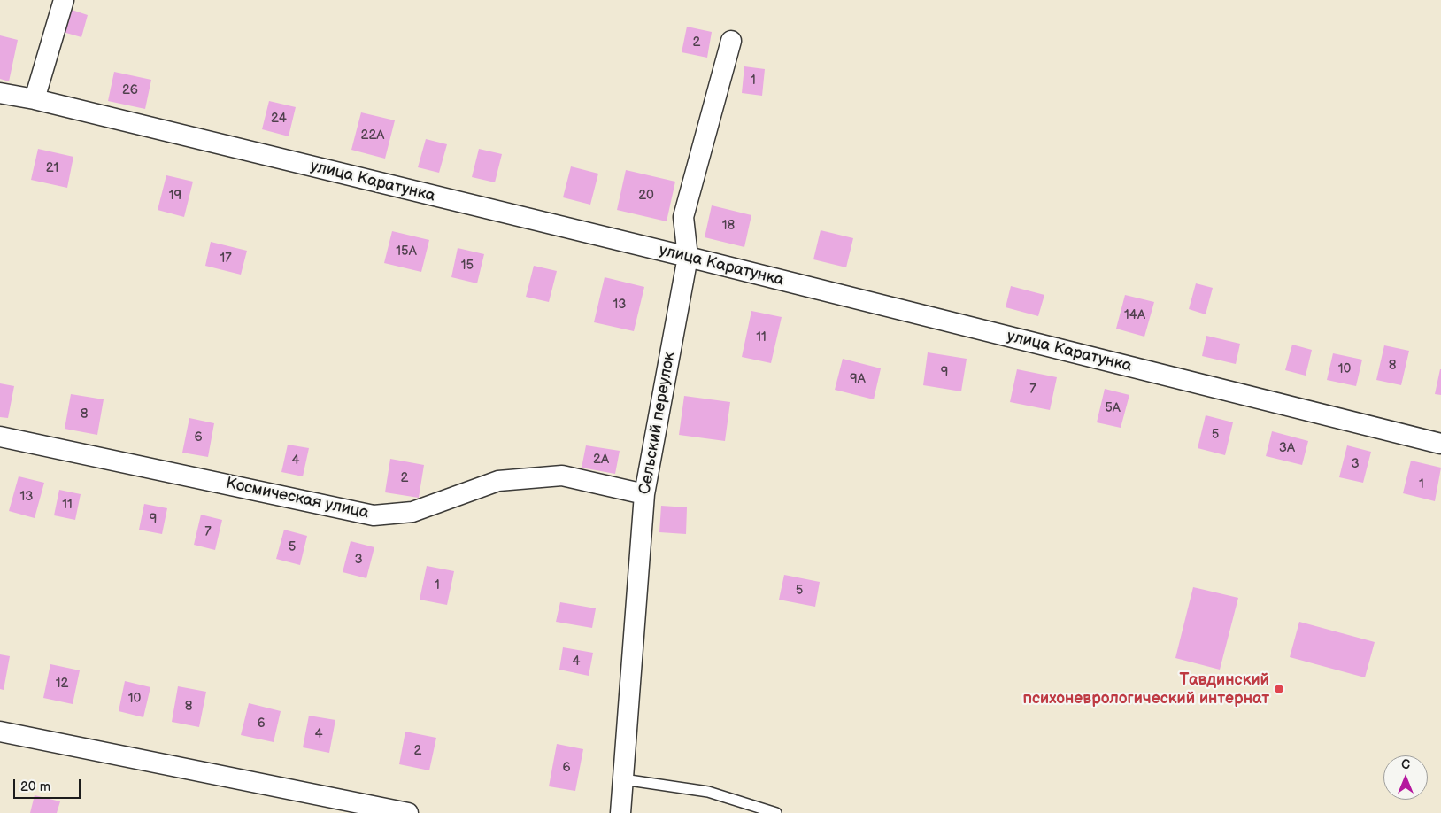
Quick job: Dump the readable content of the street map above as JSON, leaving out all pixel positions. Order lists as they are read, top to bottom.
{
  "streets": {
    "street": ["улица Каратунка", "Сельский переулок", "Космическая улица"]
  },
  "crossings": [
    ["улица Каратунка", "Сельский переулок"],
    ["Сельский переулок", "Космическая улица"]
  ],
  "places": ["Тавдинский психоневрологический интернат"],
  "house_numbers": [
    "2",
    "1",
    "26",
    "24",
    "22А",
    "21",
    "19",
    "20",
    "18",
    "15А",
    "17",
    "15",
    "13",
    "14А",
    "11",
    "8",
    "10",
    "9",
    "9А",
    "7",
    "5А",
    "8",
    "5",
    "6",
    "3А",
    "2А",
    "4",
    "3",
    "2",
    "1",
    "13",
    "11",
    "9",
    "7",
    "5",
    "3",
    "1",
    "5",
    "4",
    "12",
    "10",
    "8",
    "6",
    "4",
    "2",
    "6"
  ],
  "scale_bar": "20 m",
  "north": "top"
}
